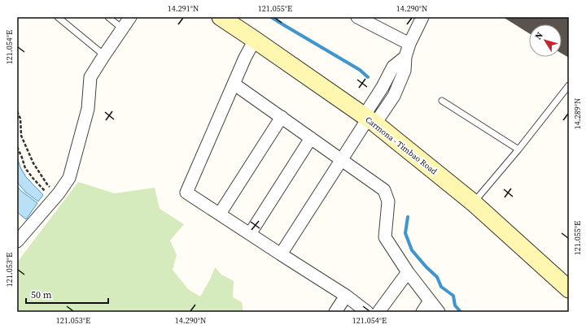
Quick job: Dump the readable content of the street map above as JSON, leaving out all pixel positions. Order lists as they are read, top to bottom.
{
  "streets": {
    "main road": ["Carmona - Timbao Road"]
  },
  "scale_bar": "50 m",
  "north": "top left",
  "coordinates": [
    "14.291°N",
    "121.055°E",
    "14.290°N",
    "121.054°E",
    "14.289°N",
    "121.053°E"
  ]
}
